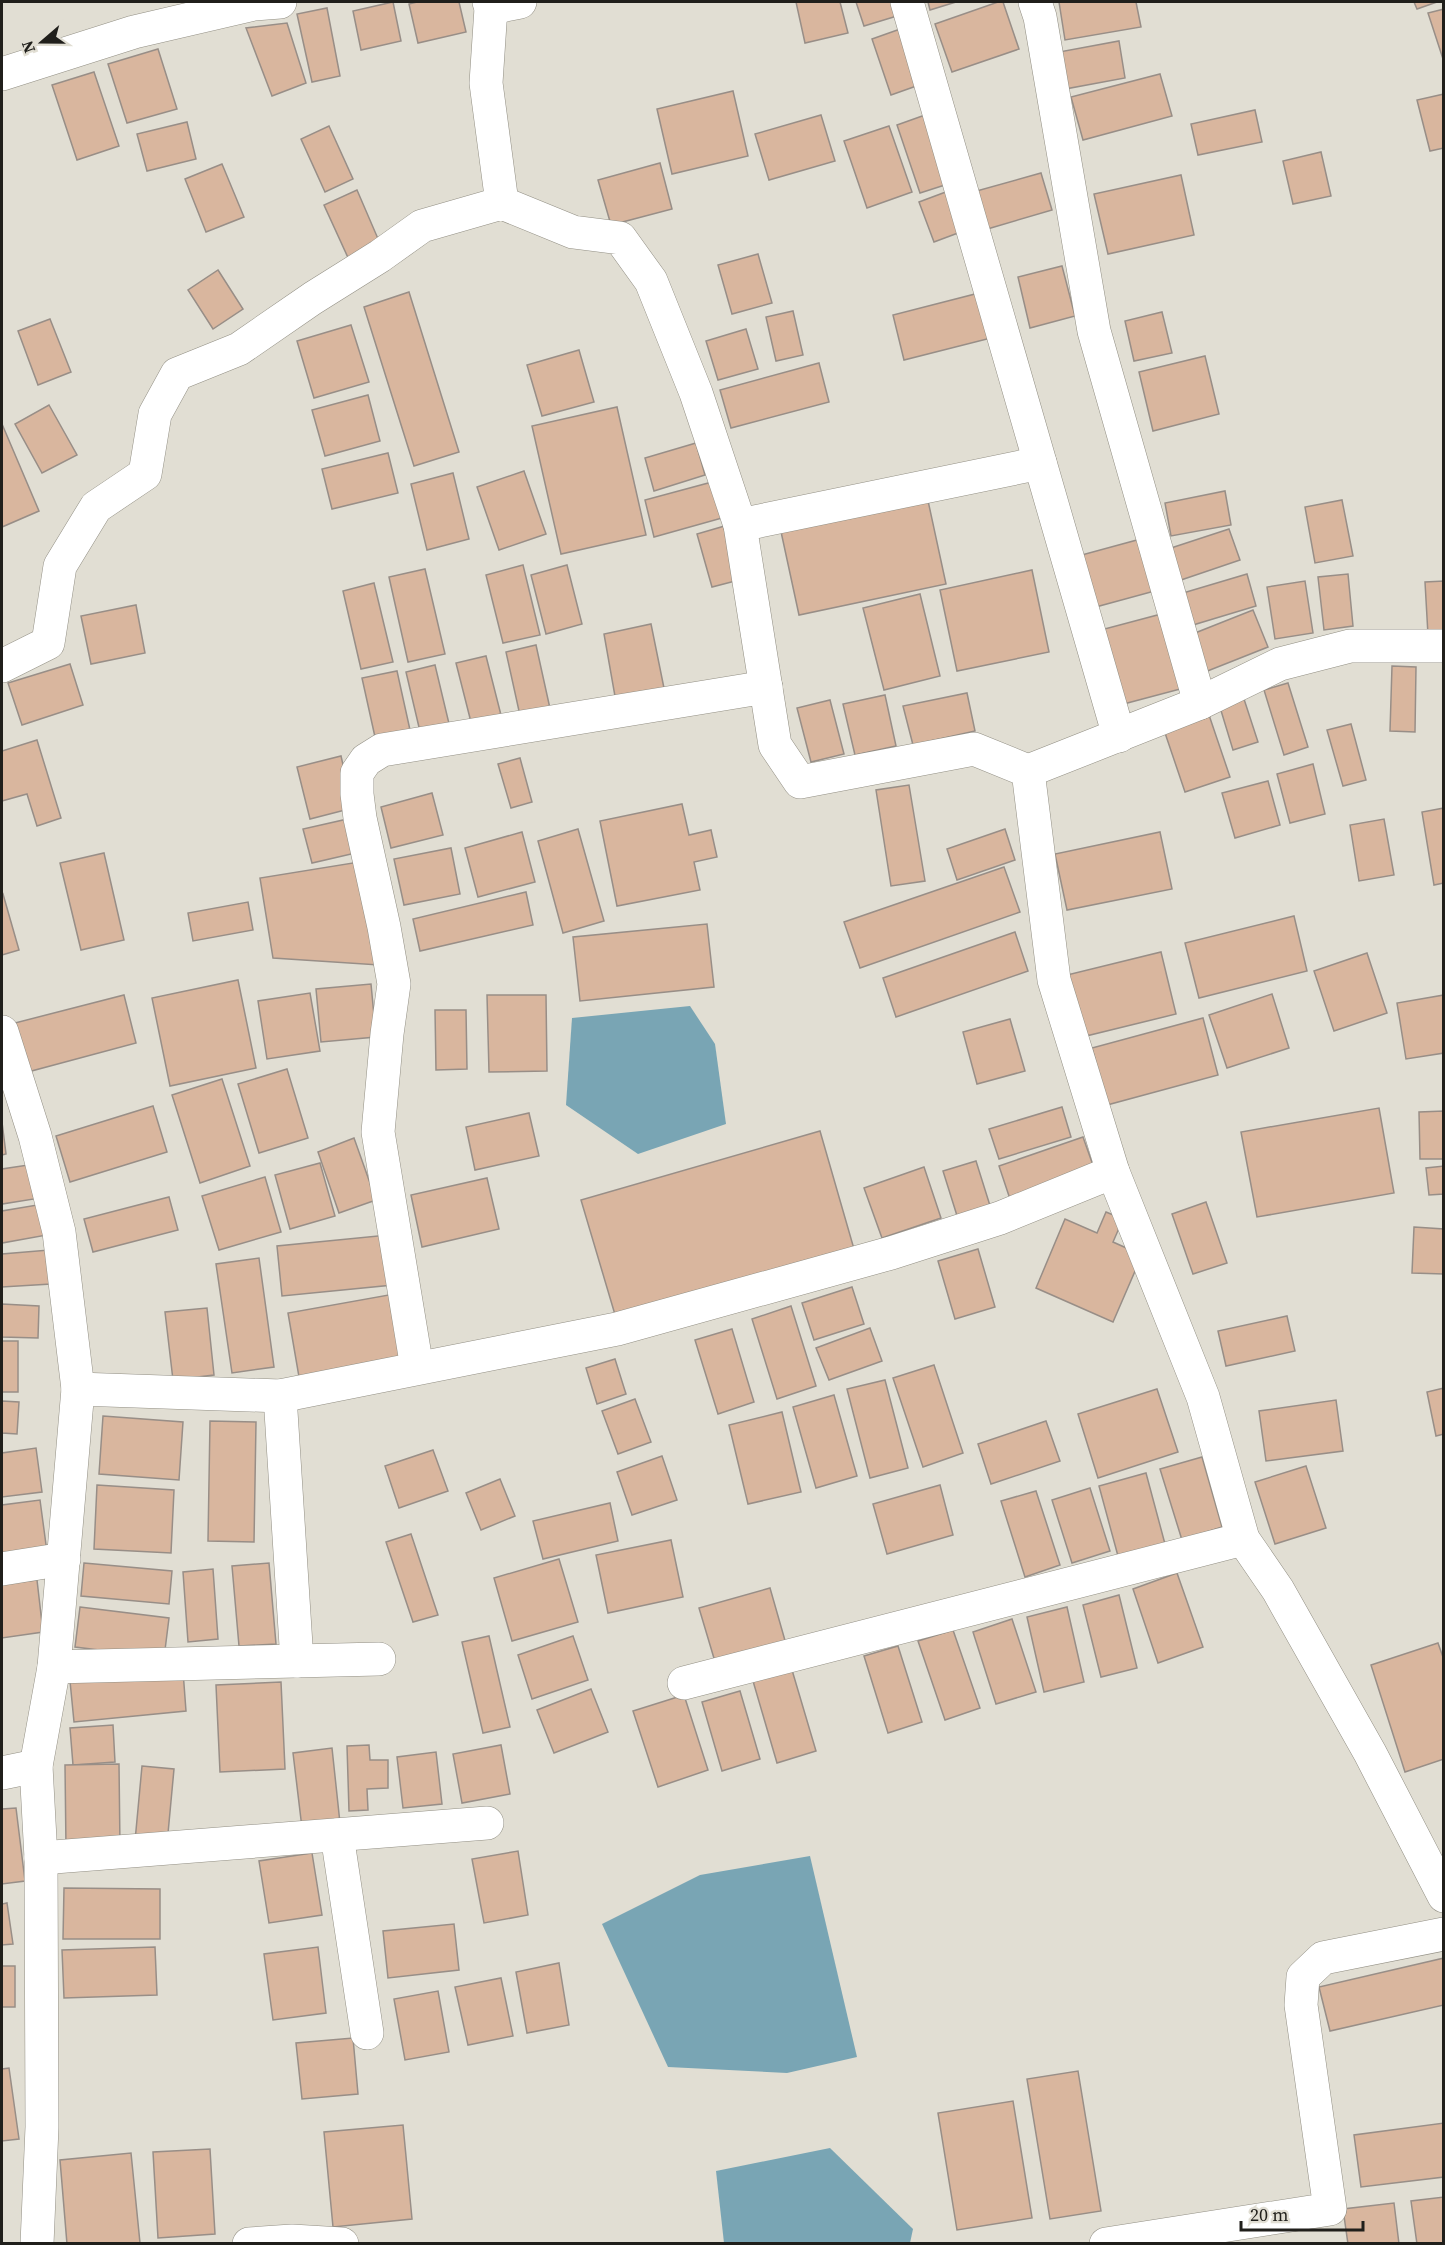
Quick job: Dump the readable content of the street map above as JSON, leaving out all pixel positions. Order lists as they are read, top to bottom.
{
  "scale_bar": "20 m",
  "north": "left"
}
